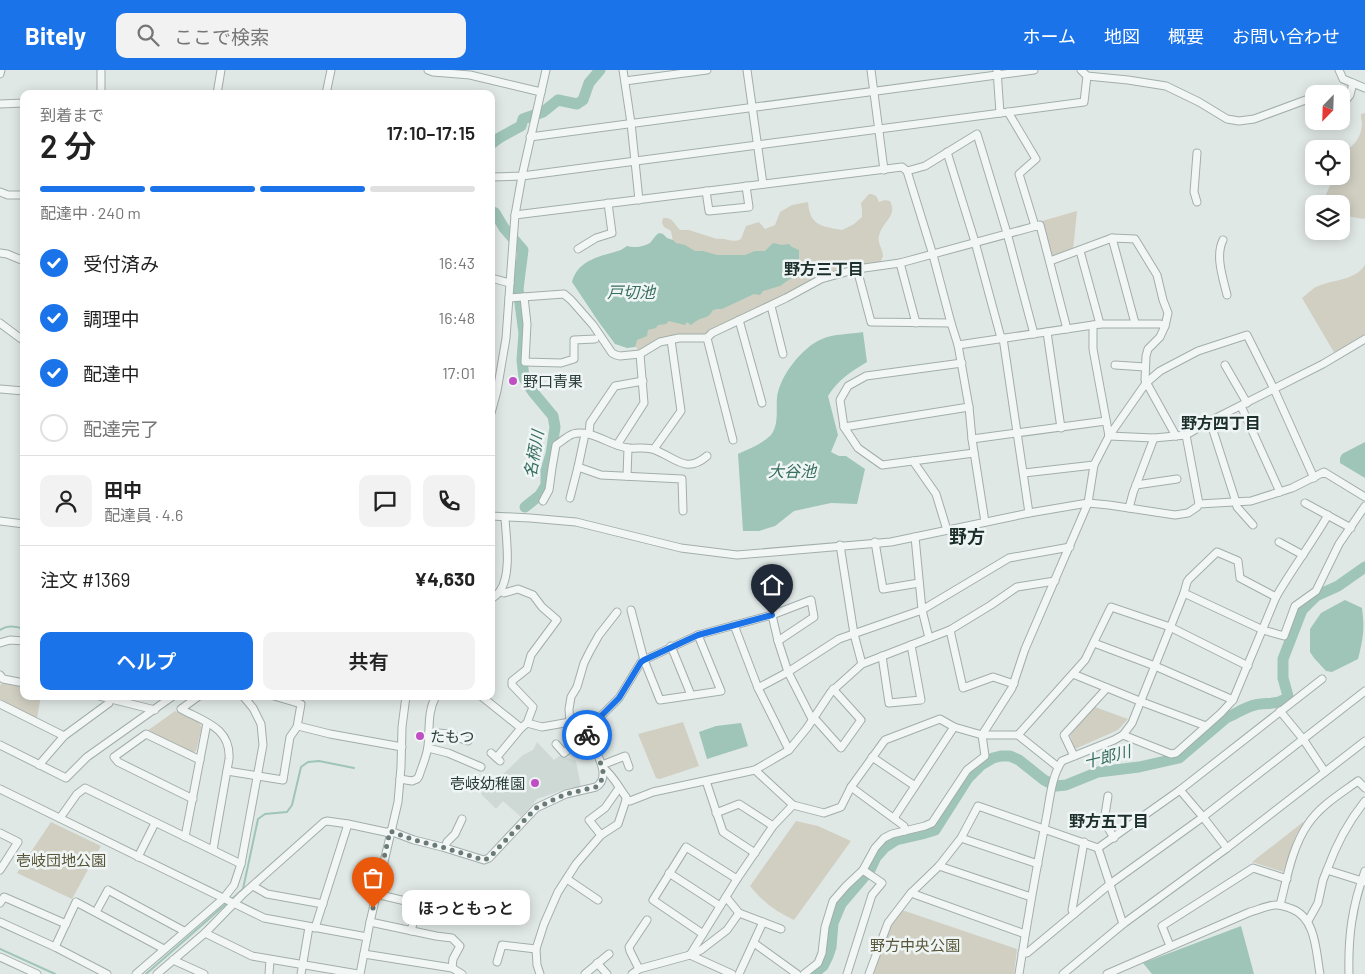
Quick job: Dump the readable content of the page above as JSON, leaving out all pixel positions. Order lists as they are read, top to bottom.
{
  "districts": [
    "野方三丁目",
    "野方四丁目",
    "野方",
    "野方五丁目"
  ],
  "water": [
    "戸切池",
    "名柄川",
    "大谷池",
    "十郎川"
  ],
  "parks": ["壱岐団地公園", "野方中央公園"],
  "places": [
    "野口青果",
    "たもつ",
    "壱岐幼稚園",
    "ほっともっと"
  ],
  "north": "bottom left",
  "page": {
    "header": "Bitely",
    "search": "ここで検索",
    "nav": [
      "ホーム",
      "地図",
      "概要",
      "お問い合わせ"
    ],
    "heading": ["2 分", "到着まで", "17:10–17:15"],
    "panel": [
      "田中",
      "配達員 · 4.6",
      "注文 #1369",
      "¥4,630"
    ],
    "bar": "配達中 · 240 m",
    "list": [
      ["受付済み", "16:43"],
      ["調理中", "16:48"],
      ["配達中", "17:01"],
      "配達完了"
    ],
    "buttons": ["ヘルプ", "共有"],
    "bubble": "ほっともっと"
  }
}
